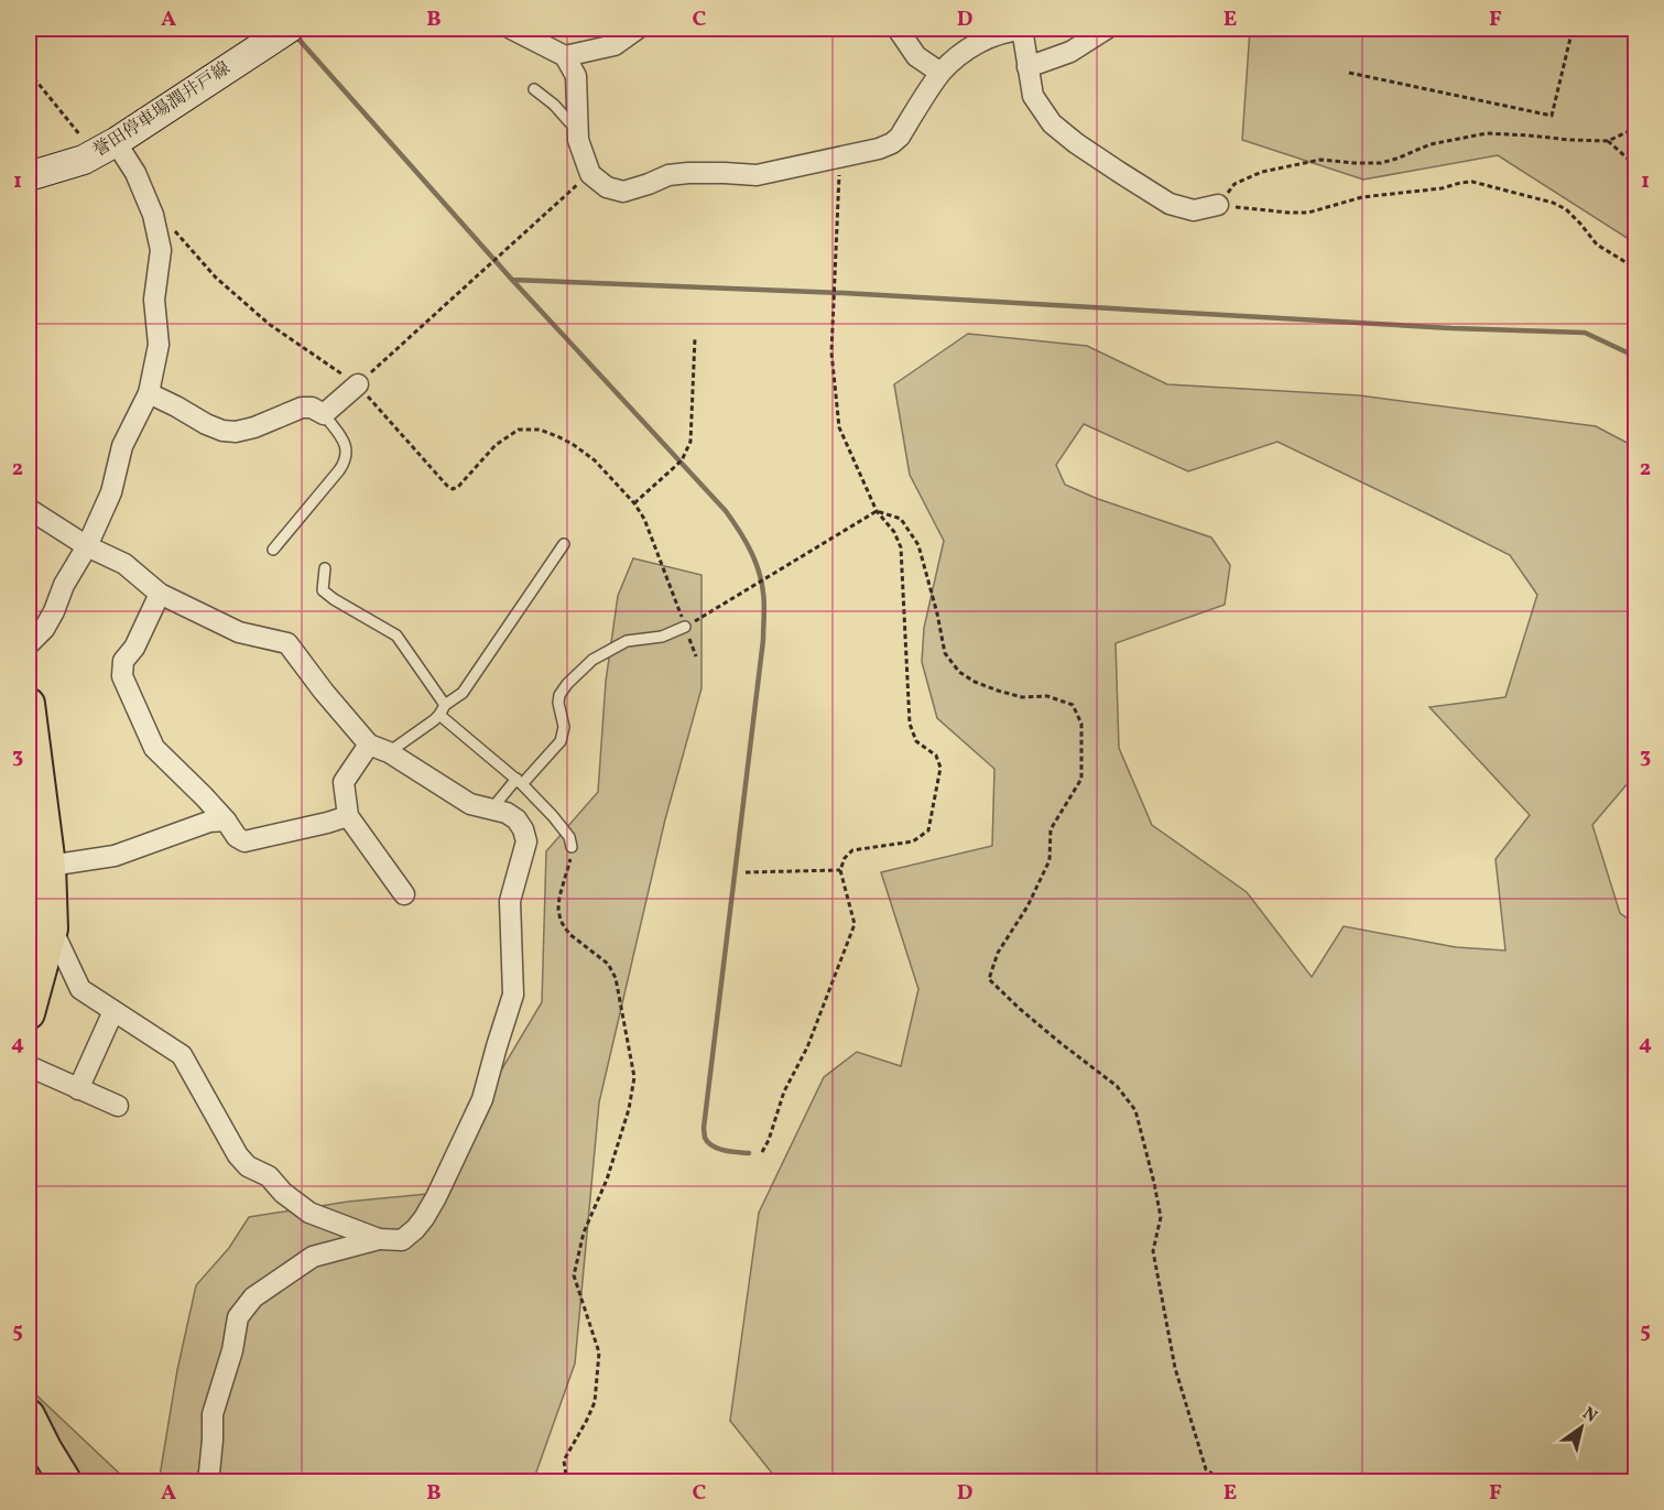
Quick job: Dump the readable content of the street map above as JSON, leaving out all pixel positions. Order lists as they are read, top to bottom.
{
  "streets": {
    "main road": ["誉田停車場潤井戸線"]
  },
  "north": "top right",
  "grid": {
    "columns": [
      "A",
      "B",
      "C",
      "D",
      "E",
      "F"
    ],
    "rows": [
      "1",
      "2",
      "3",
      "4",
      "5"
    ]
  }
}
